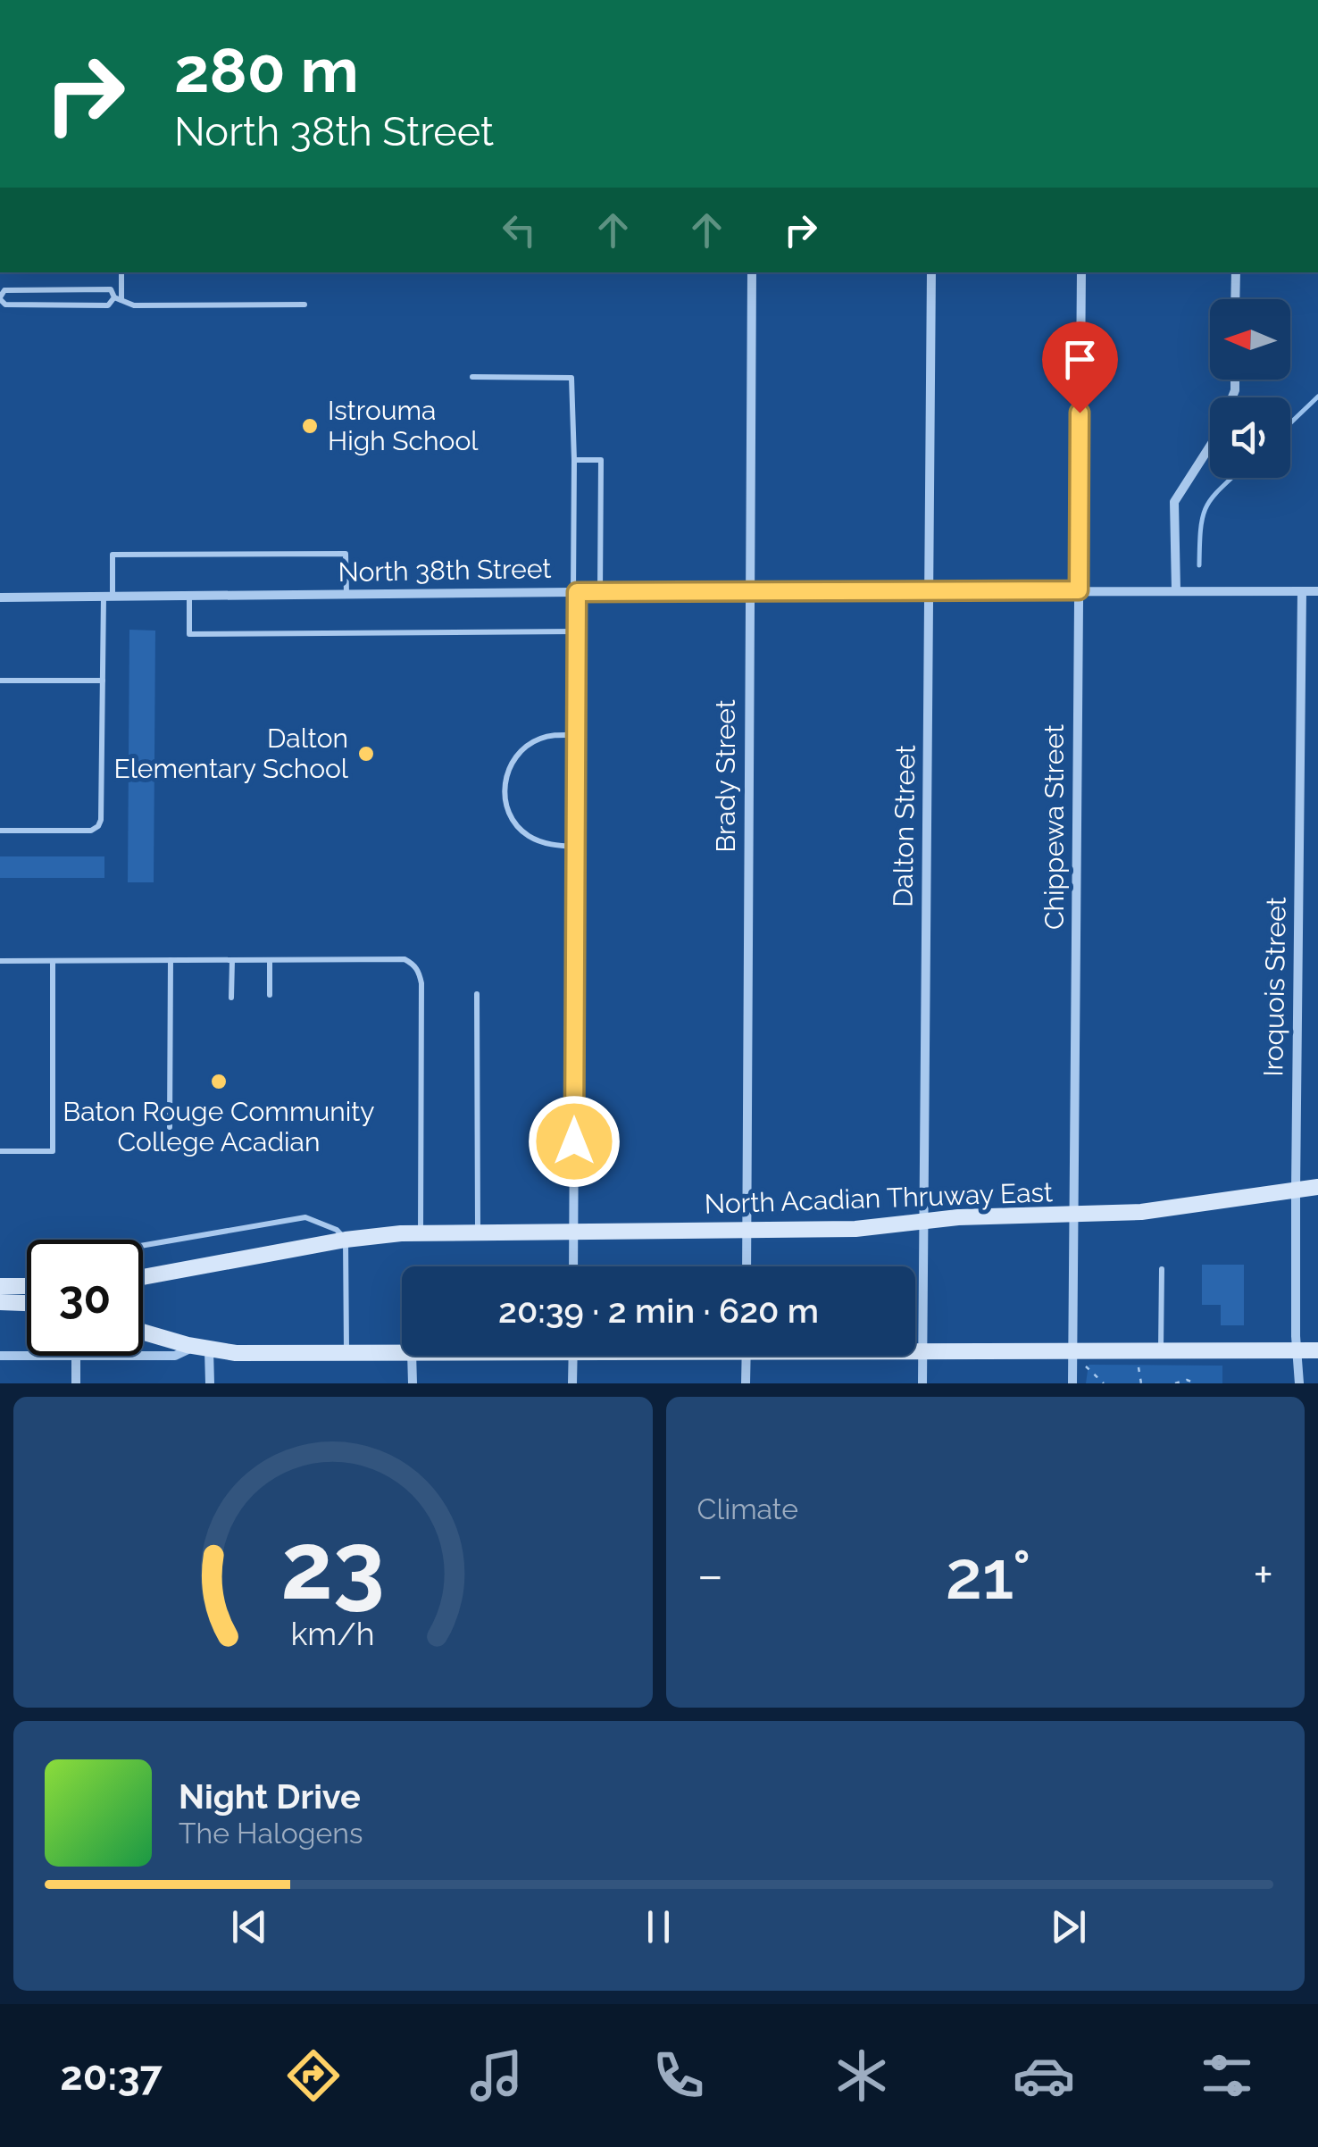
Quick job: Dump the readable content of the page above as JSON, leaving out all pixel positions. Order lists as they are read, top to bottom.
{
  "streets": {
    "street": [
      "North 38th Street",
      "Brady Street",
      "Dalton Street",
      "Chippewa Street",
      "Iroquois Street",
      "North Acadian Thruway East"
    ]
  },
  "crossings": [
    ["North 38th Street", "Brady Street"],
    ["North 38th Street", "Dalton Street"],
    ["North 38th Street", "Chippewa Street"],
    ["North 38th Street", "Iroquois Street"],
    ["Brady Street", "North Acadian Thruway East"],
    ["Dalton Street", "North Acadian Thruway East"],
    ["Chippewa Street", "North Acadian Thruway East"],
    ["Iroquois Street", "North Acadian Thruway East"]
  ],
  "places": ["Istrouma High School", "Dalton Elementary School", "Baton Rouge Community College Acadian"],
  "north": "left",
  "page": {
    "turn": ["280 m", "North 38th Street"],
    "limit": "30",
    "trip": "20:39 · 2 min · 620 m",
    "tile": "Climate",
    "heat": ["−", "21°", "+"],
    "song": ["Night Drive", "The Halogens"],
    "tabs": "20:37",
    "gauge": ["23", "km/h"]
  }
}
